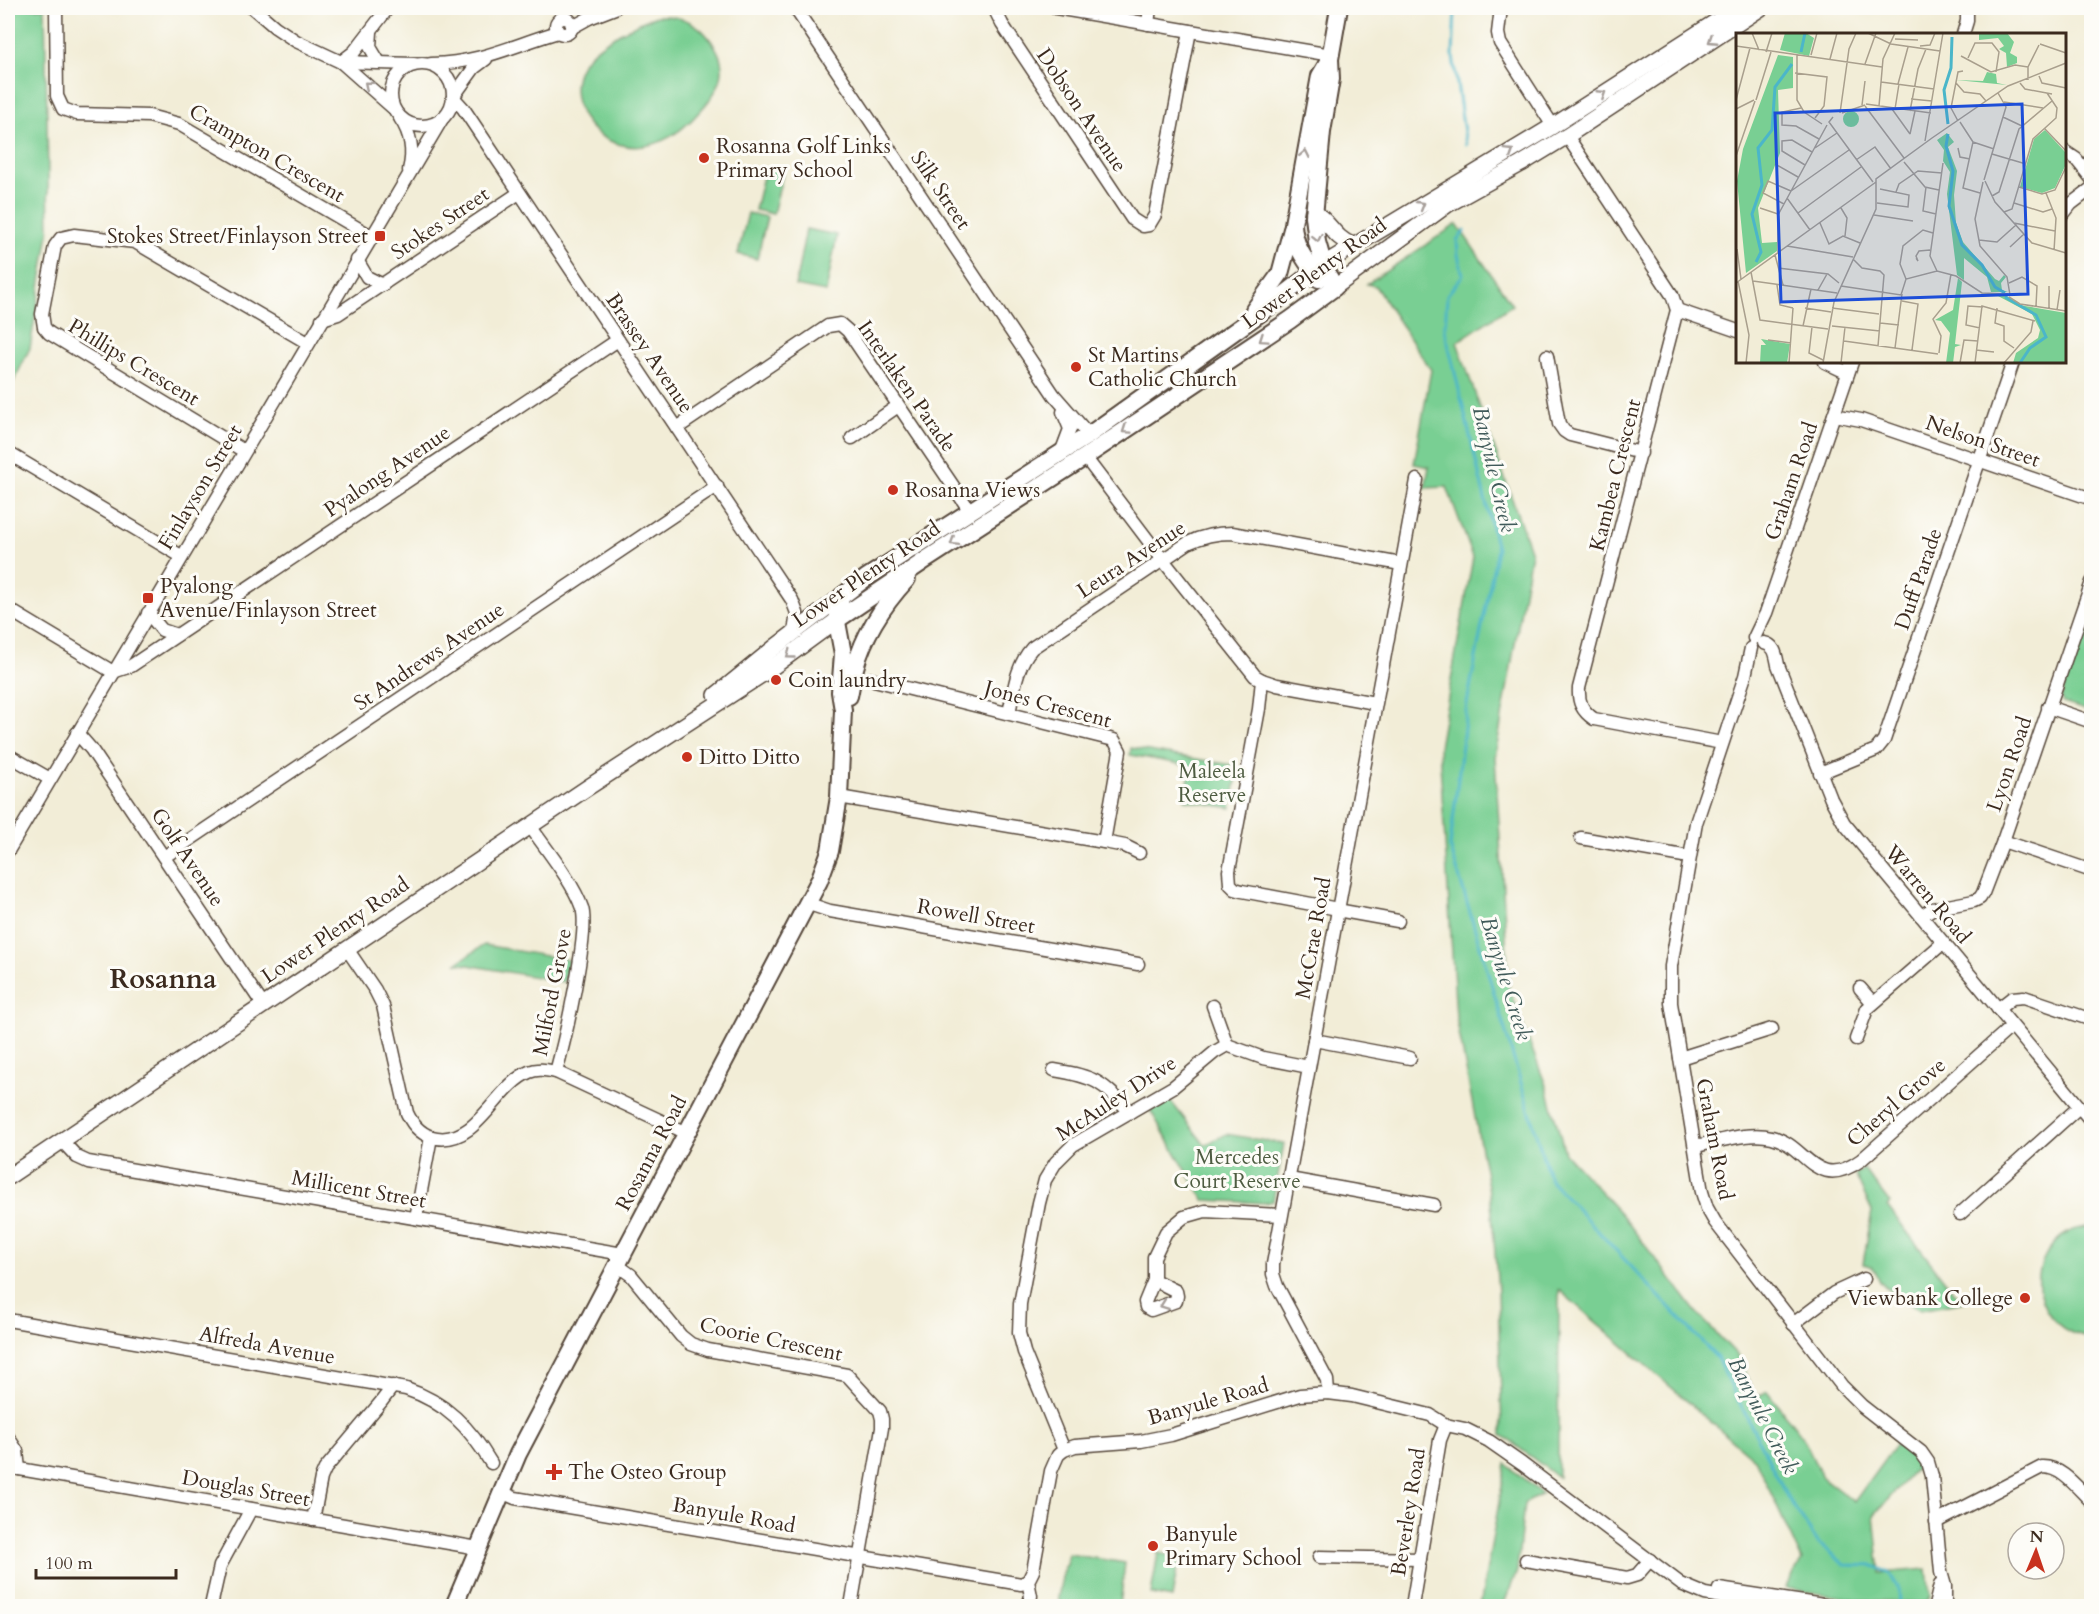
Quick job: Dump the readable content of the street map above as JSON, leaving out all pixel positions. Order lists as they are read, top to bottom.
{
  "streets": {
    "highway": ["Lower Plenty Road", "Rosanna Road"],
    "street": [
      "Dobson Avenue",
      "Crampton Crescent",
      "Silk Street",
      "Stokes Street",
      "Brassey Avenue",
      "Phillips Crescent",
      "Interlaken Parade",
      "Nelson Street",
      "Pyalong Avenue",
      "Kambea Crescent",
      "Graham Road",
      "Finlayson Street",
      "Leura Avenue",
      "Duff Parade",
      "St Andrews Avenue",
      "Jones Crescent",
      "Lyon Road",
      "Golf Avenue",
      "Warren Road",
      "Rowell Street",
      "McCrae Road",
      "Milford Grove",
      "McAuley Drive",
      "Cheryl Grove",
      "Millicent Street",
      "Coorie Crescent",
      "Alfreda Avenue",
      "Banyule Road",
      "Douglas Street",
      "Beverley Road"
    ]
  },
  "crossings": [
    ["Crampton Crescent", "Finlayson Street"],
    ["Silk Street", "Lower Plenty Road"],
    ["Stokes Street", "Brassey Avenue"],
    ["Stokes Street", "Finlayson Street"],
    ["Lower Plenty Road", "Brassey Avenue"],
    ["Lower Plenty Road", "Interlaken Parade"],
    ["Lower Plenty Road", "Golf Avenue"],
    ["Lower Plenty Road", "Milford Grove"],
    ["Lower Plenty Road", "Rosanna Road"],
    ["Lower Plenty Road", "Millicent Street"],
    ["Brassey Avenue", "Interlaken Parade"],
    ["Brassey Avenue", "Pyalong Avenue"],
    ["Brassey Avenue", "Finlayson Street"],
    ["Brassey Avenue", "St Andrews Avenue"],
    ["Phillips Crescent", "Finlayson Street"],
    ["Nelson Street", "Graham Road"],
    ["Nelson Street", "Duff Parade"],
    ["Pyalong Avenue", "Finlayson Street"],
    ["Kambea Crescent", "Graham Road"],
    ["Graham Road", "Warren Road"],
    ["Graham Road", "Cheryl Grove"],
    ["Finlayson Street", "Golf Avenue"],
    ["Leura Avenue", "Jones Crescent"],
    ["Leura Avenue", "McCrae Road"],
    ["Duff Parade", "Warren Road"],
    ["St Andrews Avenue", "Golf Avenue"],
    ["Lyon Road", "Warren Road"],
    ["Warren Road", "Cheryl Grove"],
    ["Rowell Street", "Rosanna Road"],
    ["McCrae Road", "Banyule Road"],
    ["McAuley Drive", "Banyule Road"],
    ["Rosanna Road", "Millicent Street"],
    ["Rosanna Road", "Coorie Crescent"],
    ["Rosanna Road", "Banyule Road"],
    ["Rosanna Road", "Douglas Street"],
    ["Millicent Street", "Coorie Crescent"],
    ["Coorie Crescent", "Banyule Road"],
    ["Banyule Road", "Beverley Road"]
  ],
  "districts": ["Rosanna"],
  "water": ["Banyule Creek"],
  "parks": ["Maleela Reserve", "Mercedes Court Reserve"],
  "places": {
    "other": [
      "Rosanna Golf Links Primary School",
      "St Martins Catholic Church",
      "Rosanna Views",
      "Coin laundry",
      "Ditto Ditto",
      "Viewbank College",
      "Banyule Primary School"
    ],
    "transit": ["Stokes Street/Finlayson Street", "Pyalong Avenue/Finlayson Street"],
    "health": ["The Osteo Group"]
  },
  "scale_bar": "100 m",
  "north": "top"
}
